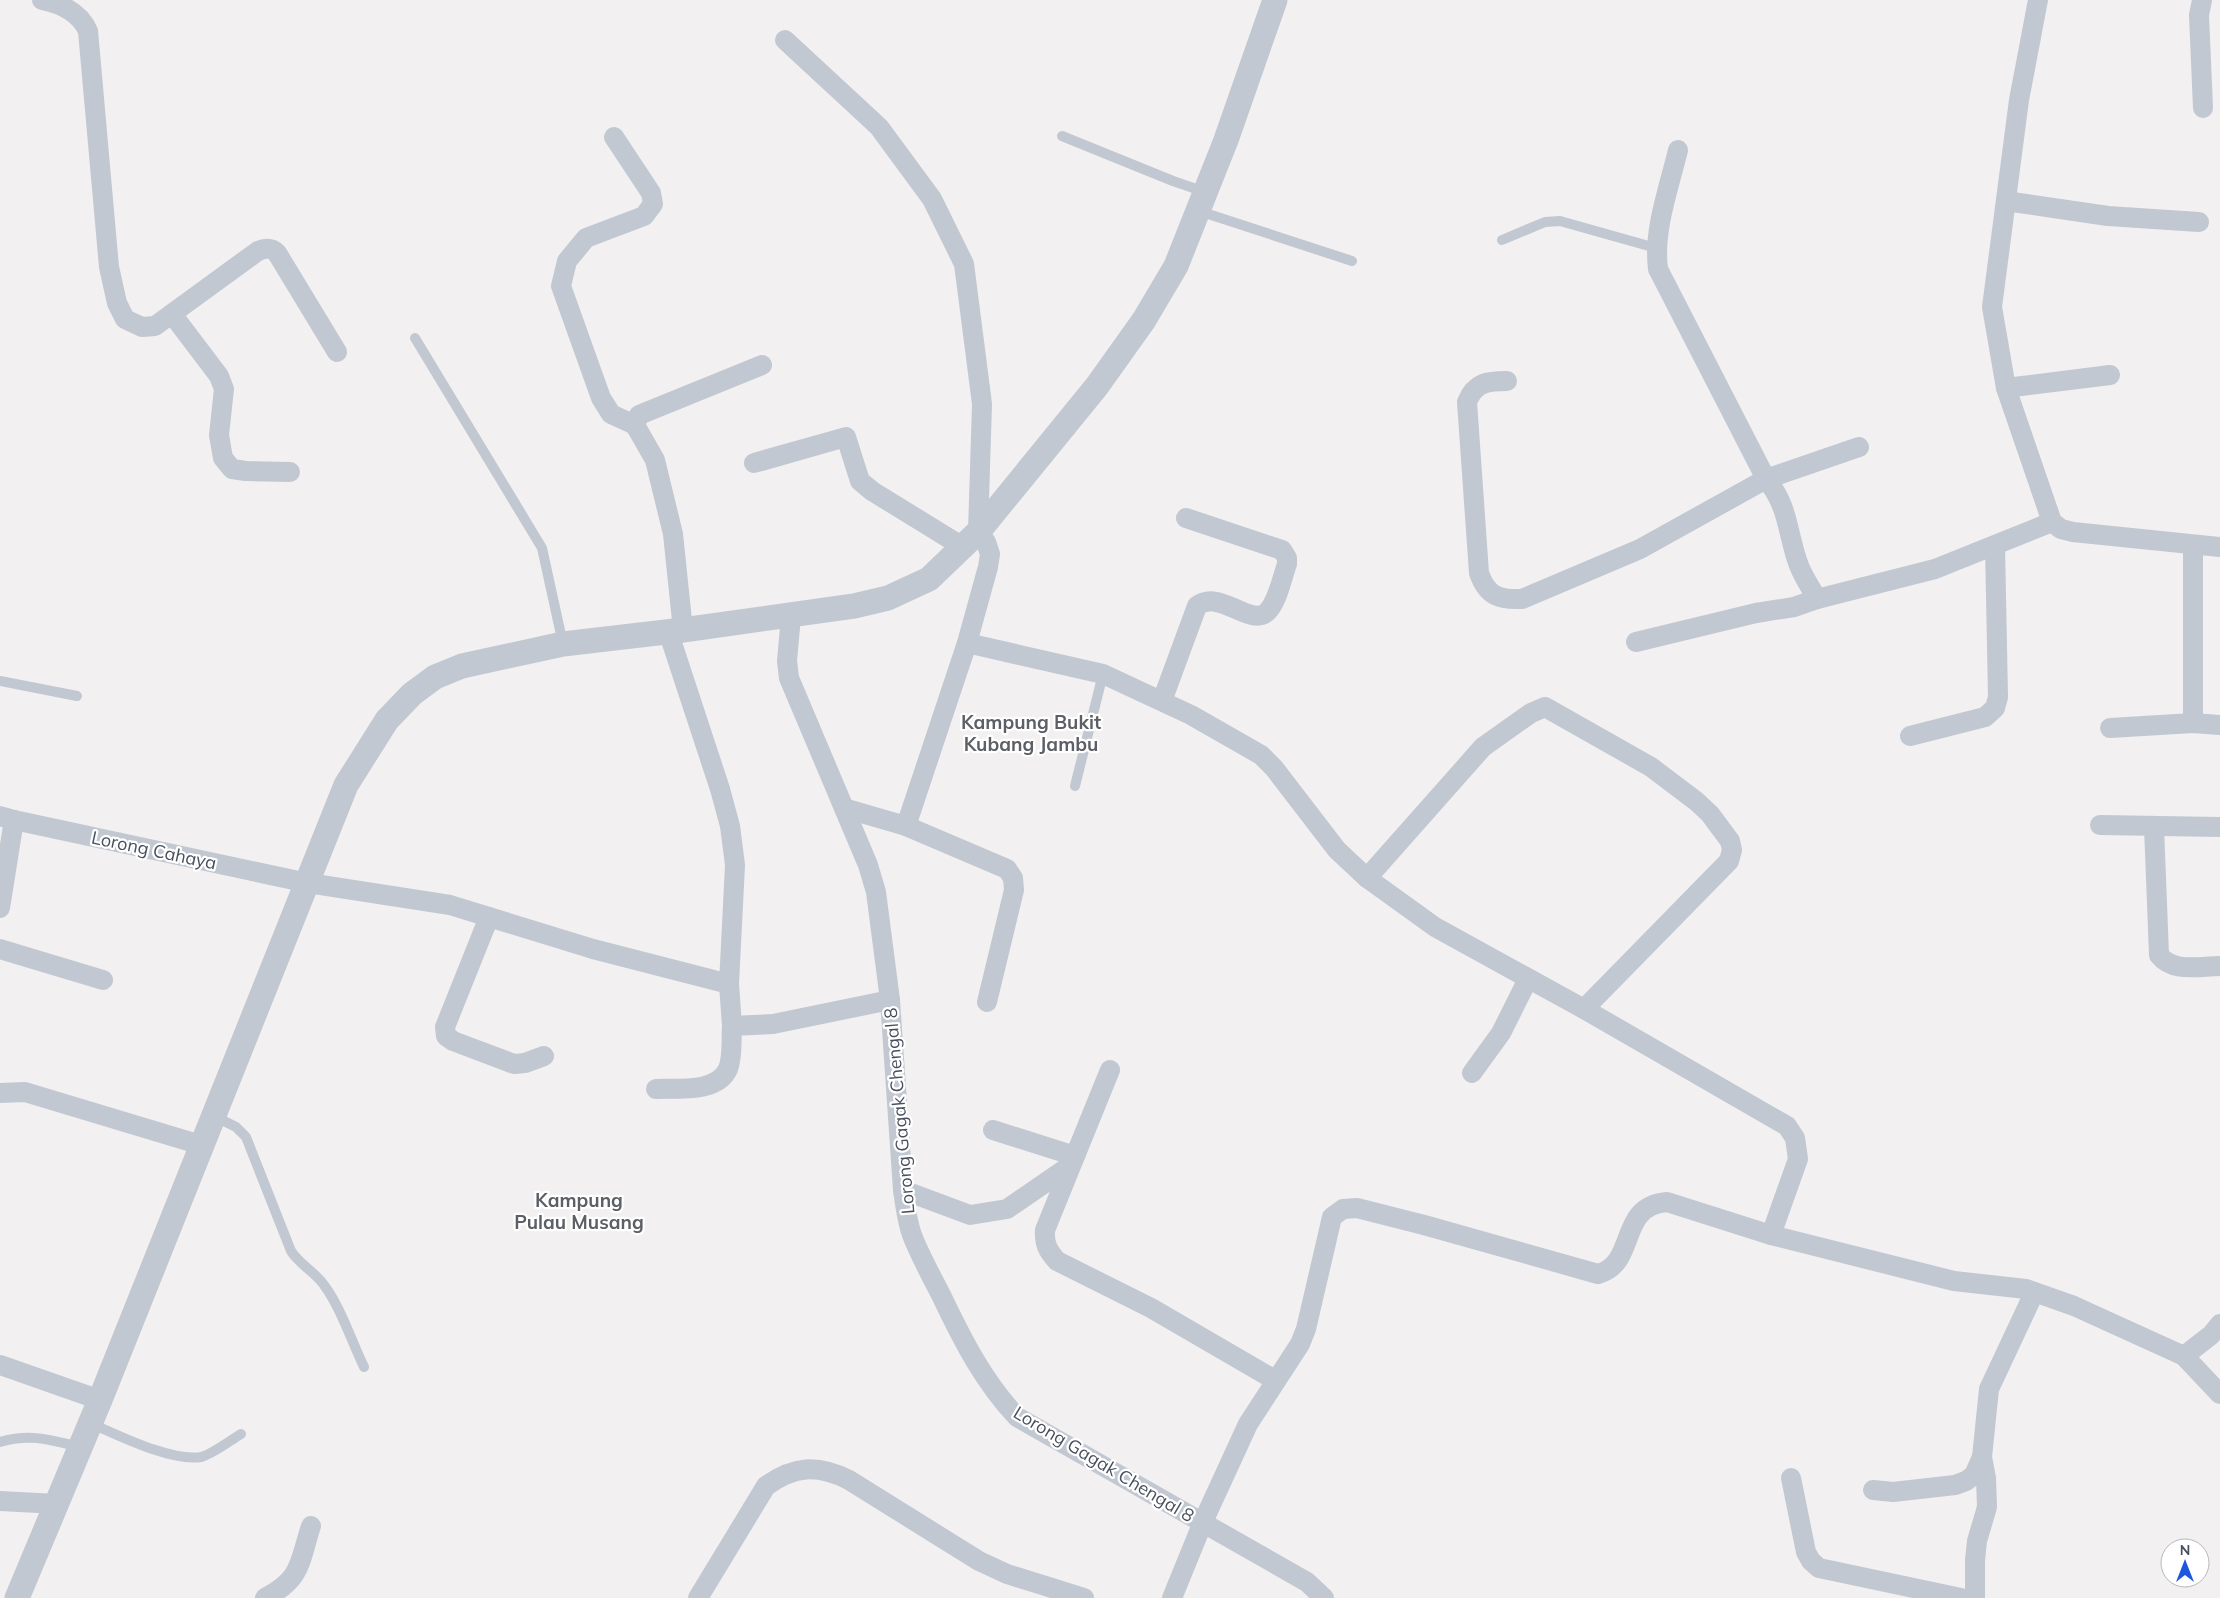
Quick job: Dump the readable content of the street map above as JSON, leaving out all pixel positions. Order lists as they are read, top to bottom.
{
  "streets": {
    "street": ["Lorong Cahaya", "Lorong Gagak Chengal 8"]
  },
  "districts": ["Kampung Bukit Kubang Jambu", "Kampung Pulau Musang"],
  "north": "top"
}
